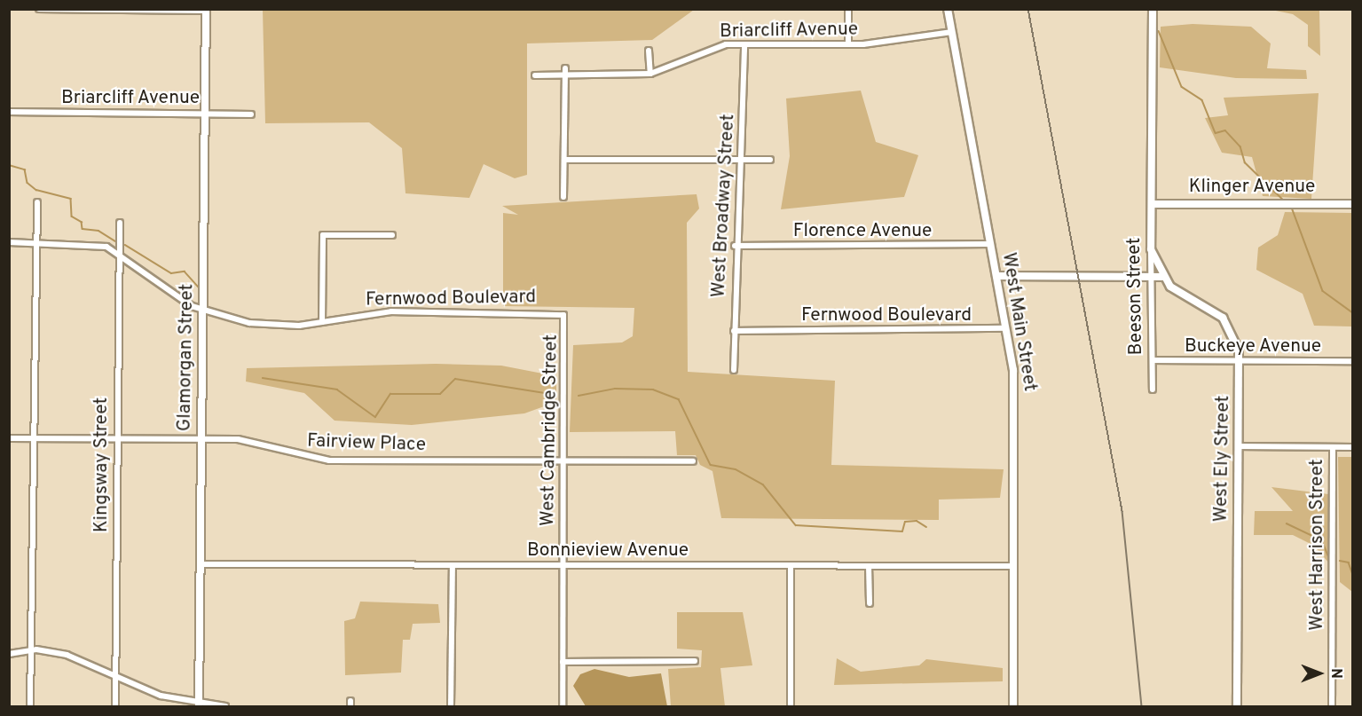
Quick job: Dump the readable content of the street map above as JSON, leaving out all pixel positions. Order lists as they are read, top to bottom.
{
  "streets": {
    "street": [
      "Briarcliff Avenue",
      "Klinger Avenue",
      "West Broadway Street",
      "Florence Avenue",
      "Beeson Street",
      "Fernwood Boulevard",
      "West Main Street",
      "Buckeye Avenue",
      "Glamorgan Street",
      "West Cambridge Street",
      "Fairview Place",
      "West Ely Street",
      "Kingsway Street",
      "West Harrison Street",
      "Bonnieview Avenue"
    ]
  },
  "crossings": [
    ["Briarcliff Avenue", "West Broadway Street"],
    ["Briarcliff Avenue", "West Main Street"],
    ["Briarcliff Avenue", "Glamorgan Street"],
    ["Klinger Avenue", "Beeson Street"],
    ["West Broadway Street", "Florence Avenue"],
    ["West Broadway Street", "Fernwood Boulevard"],
    ["Florence Avenue", "West Main Street"],
    ["Beeson Street", "Buckeye Avenue"],
    ["Beeson Street", "West Ely Street"],
    ["Fernwood Boulevard", "West Main Street"],
    ["Fernwood Boulevard", "Glamorgan Street"],
    ["Fernwood Boulevard", "West Cambridge Street"],
    ["Fernwood Boulevard", "Kingsway Street"],
    ["West Main Street", "Bonnieview Avenue"],
    ["Buckeye Avenue", "West Ely Street"],
    ["Glamorgan Street", "Fairview Place"],
    ["Glamorgan Street", "Bonnieview Avenue"],
    ["West Cambridge Street", "Fairview Place"],
    ["West Cambridge Street", "Bonnieview Avenue"],
    ["Fairview Place", "Kingsway Street"]
  ],
  "north": "right"
}
